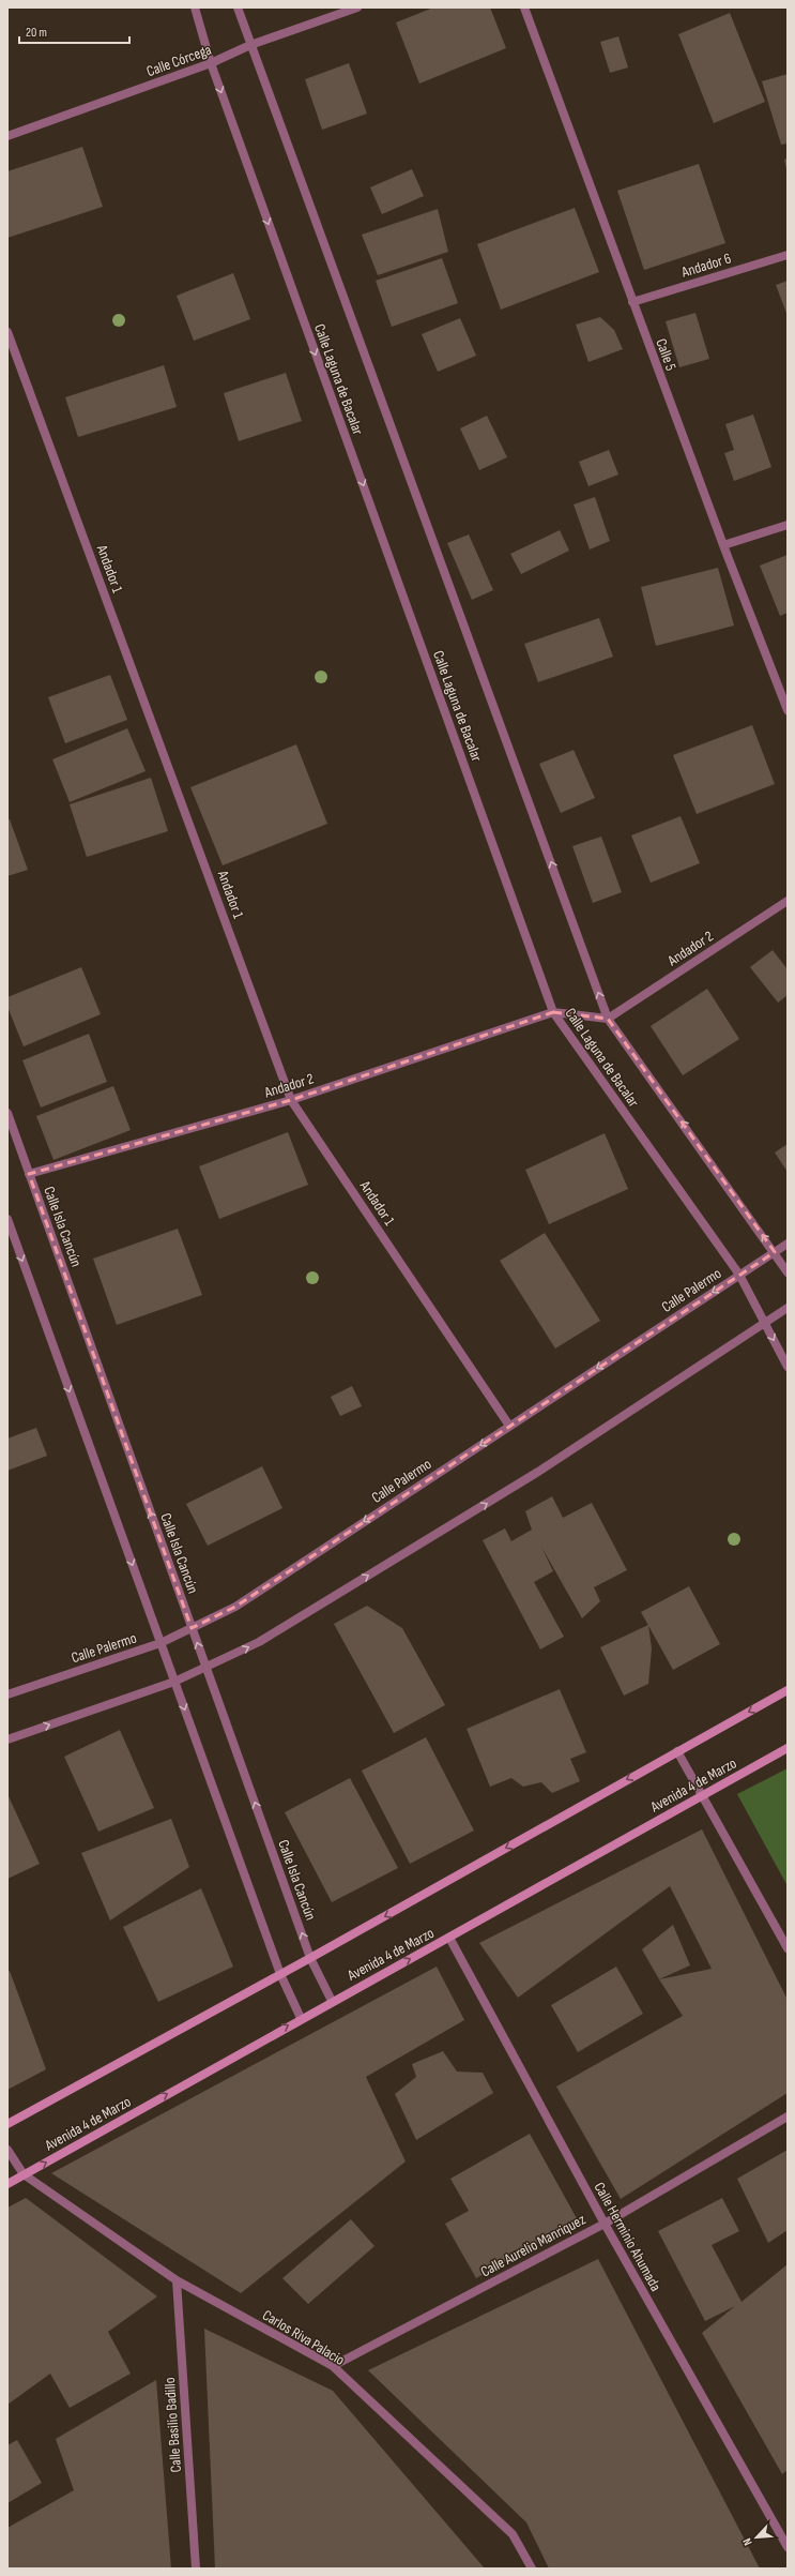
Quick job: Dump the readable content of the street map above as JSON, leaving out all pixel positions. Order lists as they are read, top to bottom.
{
  "streets": {
    "main road": ["Avenida 4 de Marzo"],
    "street": [
      "Calle Córcega",
      "Andador 6",
      "Calle 5",
      "Calle Laguna de Bacalar",
      "Andador 1",
      "Andador 2",
      "Calle Isla Cancún",
      "Calle Palermo",
      "Calle Herminio Ahumada",
      "Calle Aurelio Manriquez",
      "Carlos Riva Palacio",
      "Calle Basilio Badillo"
    ]
  },
  "crossings": [
    ["Calle Córcega", "Calle Laguna de Bacalar"],
    ["Andador 6", "Calle 5"],
    ["Calle Laguna de Bacalar", "Andador 2"],
    ["Calle Laguna de Bacalar", "Calle Palermo"],
    ["Andador 1", "Andador 2"],
    ["Andador 1", "Calle Palermo"],
    ["Andador 2", "Calle Isla Cancún"],
    ["Calle Isla Cancún", "Calle Palermo"],
    ["Calle Isla Cancún", "Avenida 4 de Marzo"],
    ["Avenida 4 de Marzo", "Calle Herminio Ahumada"],
    ["Avenida 4 de Marzo", "Carlos Riva Palacio"],
    ["Calle Herminio Ahumada", "Calle Aurelio Manriquez"],
    ["Calle Aurelio Manriquez", "Carlos Riva Palacio"],
    ["Carlos Riva Palacio", "Calle Basilio Badillo"]
  ],
  "scale_bar": "20 m",
  "north": "bottom left"
}
